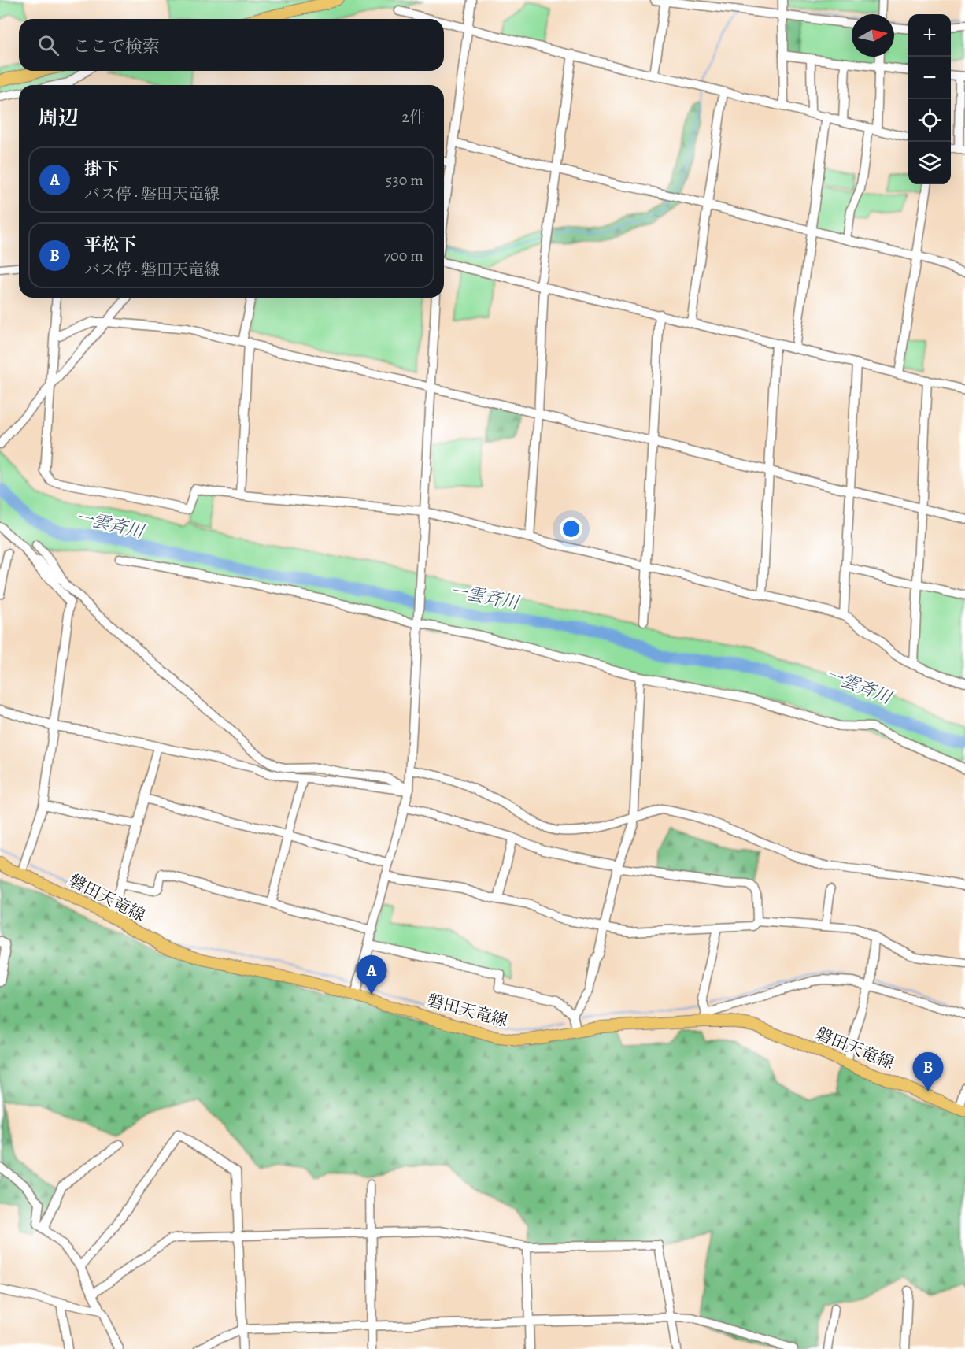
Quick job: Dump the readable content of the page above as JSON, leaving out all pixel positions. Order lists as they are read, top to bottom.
{
  "streets": {
    "main road": ["磐田天竜線"]
  },
  "water": ["一雲斉川"],
  "north": "right",
  "page": {
    "map_buttons": ["+", "−"],
    "search": "ここで検索",
    "heading": ["周辺", "2件"],
    "list": [
      {
        "mark": "A",
        "name": "掛下",
        "note": "バス停 · 磐田天竜線",
        "value": "530 m"
      },
      {
        "mark": "B",
        "name": "平松下",
        "note": "バス停 · 磐田天竜線",
        "value": "700 m"
      }
    ],
    "pins": ["A", "B"]
  }
}
